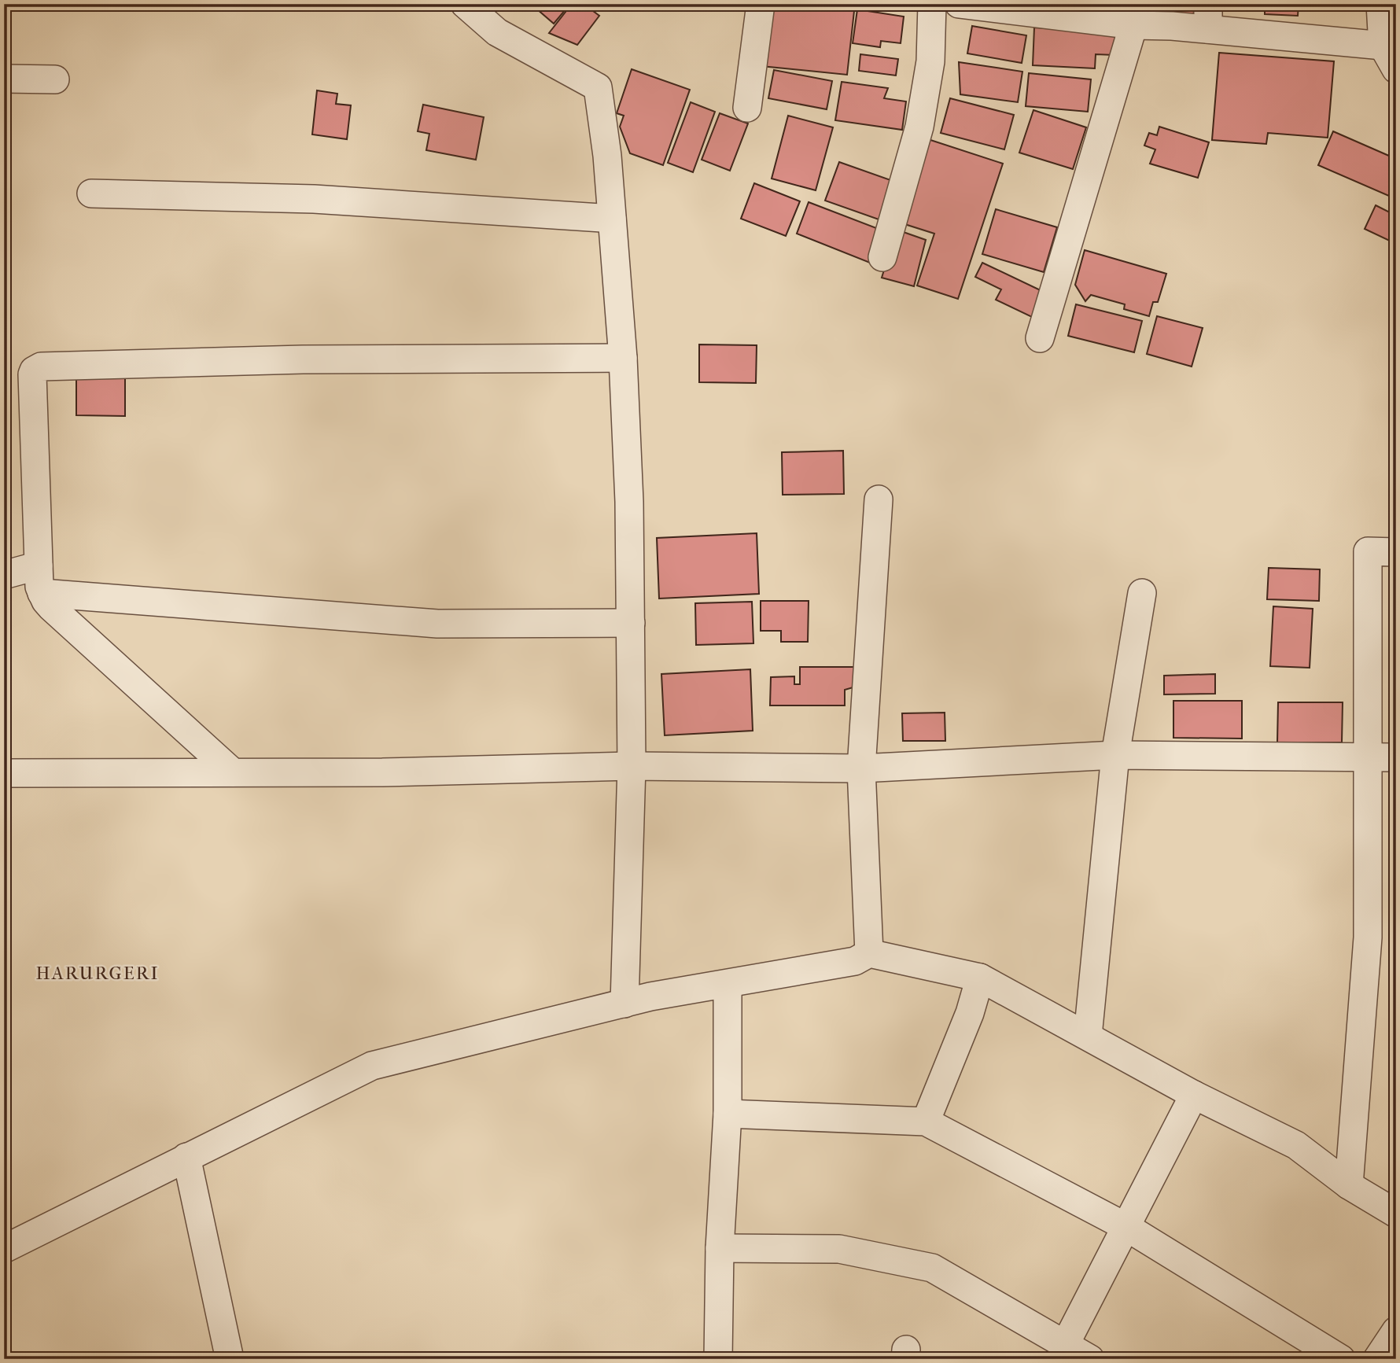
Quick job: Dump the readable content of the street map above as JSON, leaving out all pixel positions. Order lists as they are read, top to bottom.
{
  "districts": ["HARURGERI"]
}
